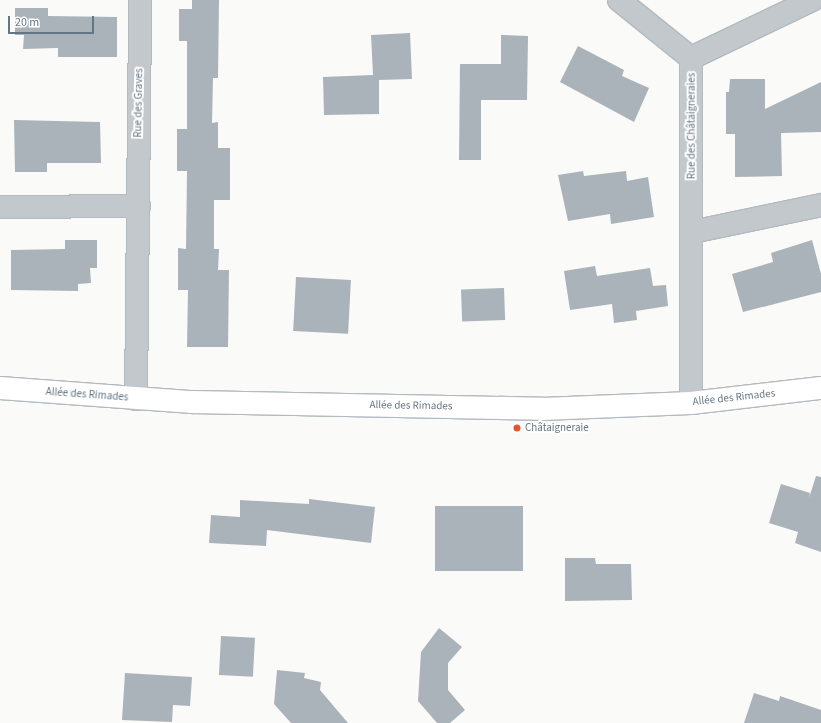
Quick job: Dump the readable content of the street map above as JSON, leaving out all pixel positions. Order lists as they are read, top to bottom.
{
  "streets": {
    "main road": ["Allée des Rimades"],
    "street": ["Rue des Graves", "Rue des Châtaigneraies"]
  },
  "crossings": [
    ["Rue des Graves", "Allée des Rimades"],
    ["Rue des Châtaigneraies", "Allée des Rimades"]
  ],
  "places": ["Châtaigneraie"],
  "scale_bar": "20 m"
}
